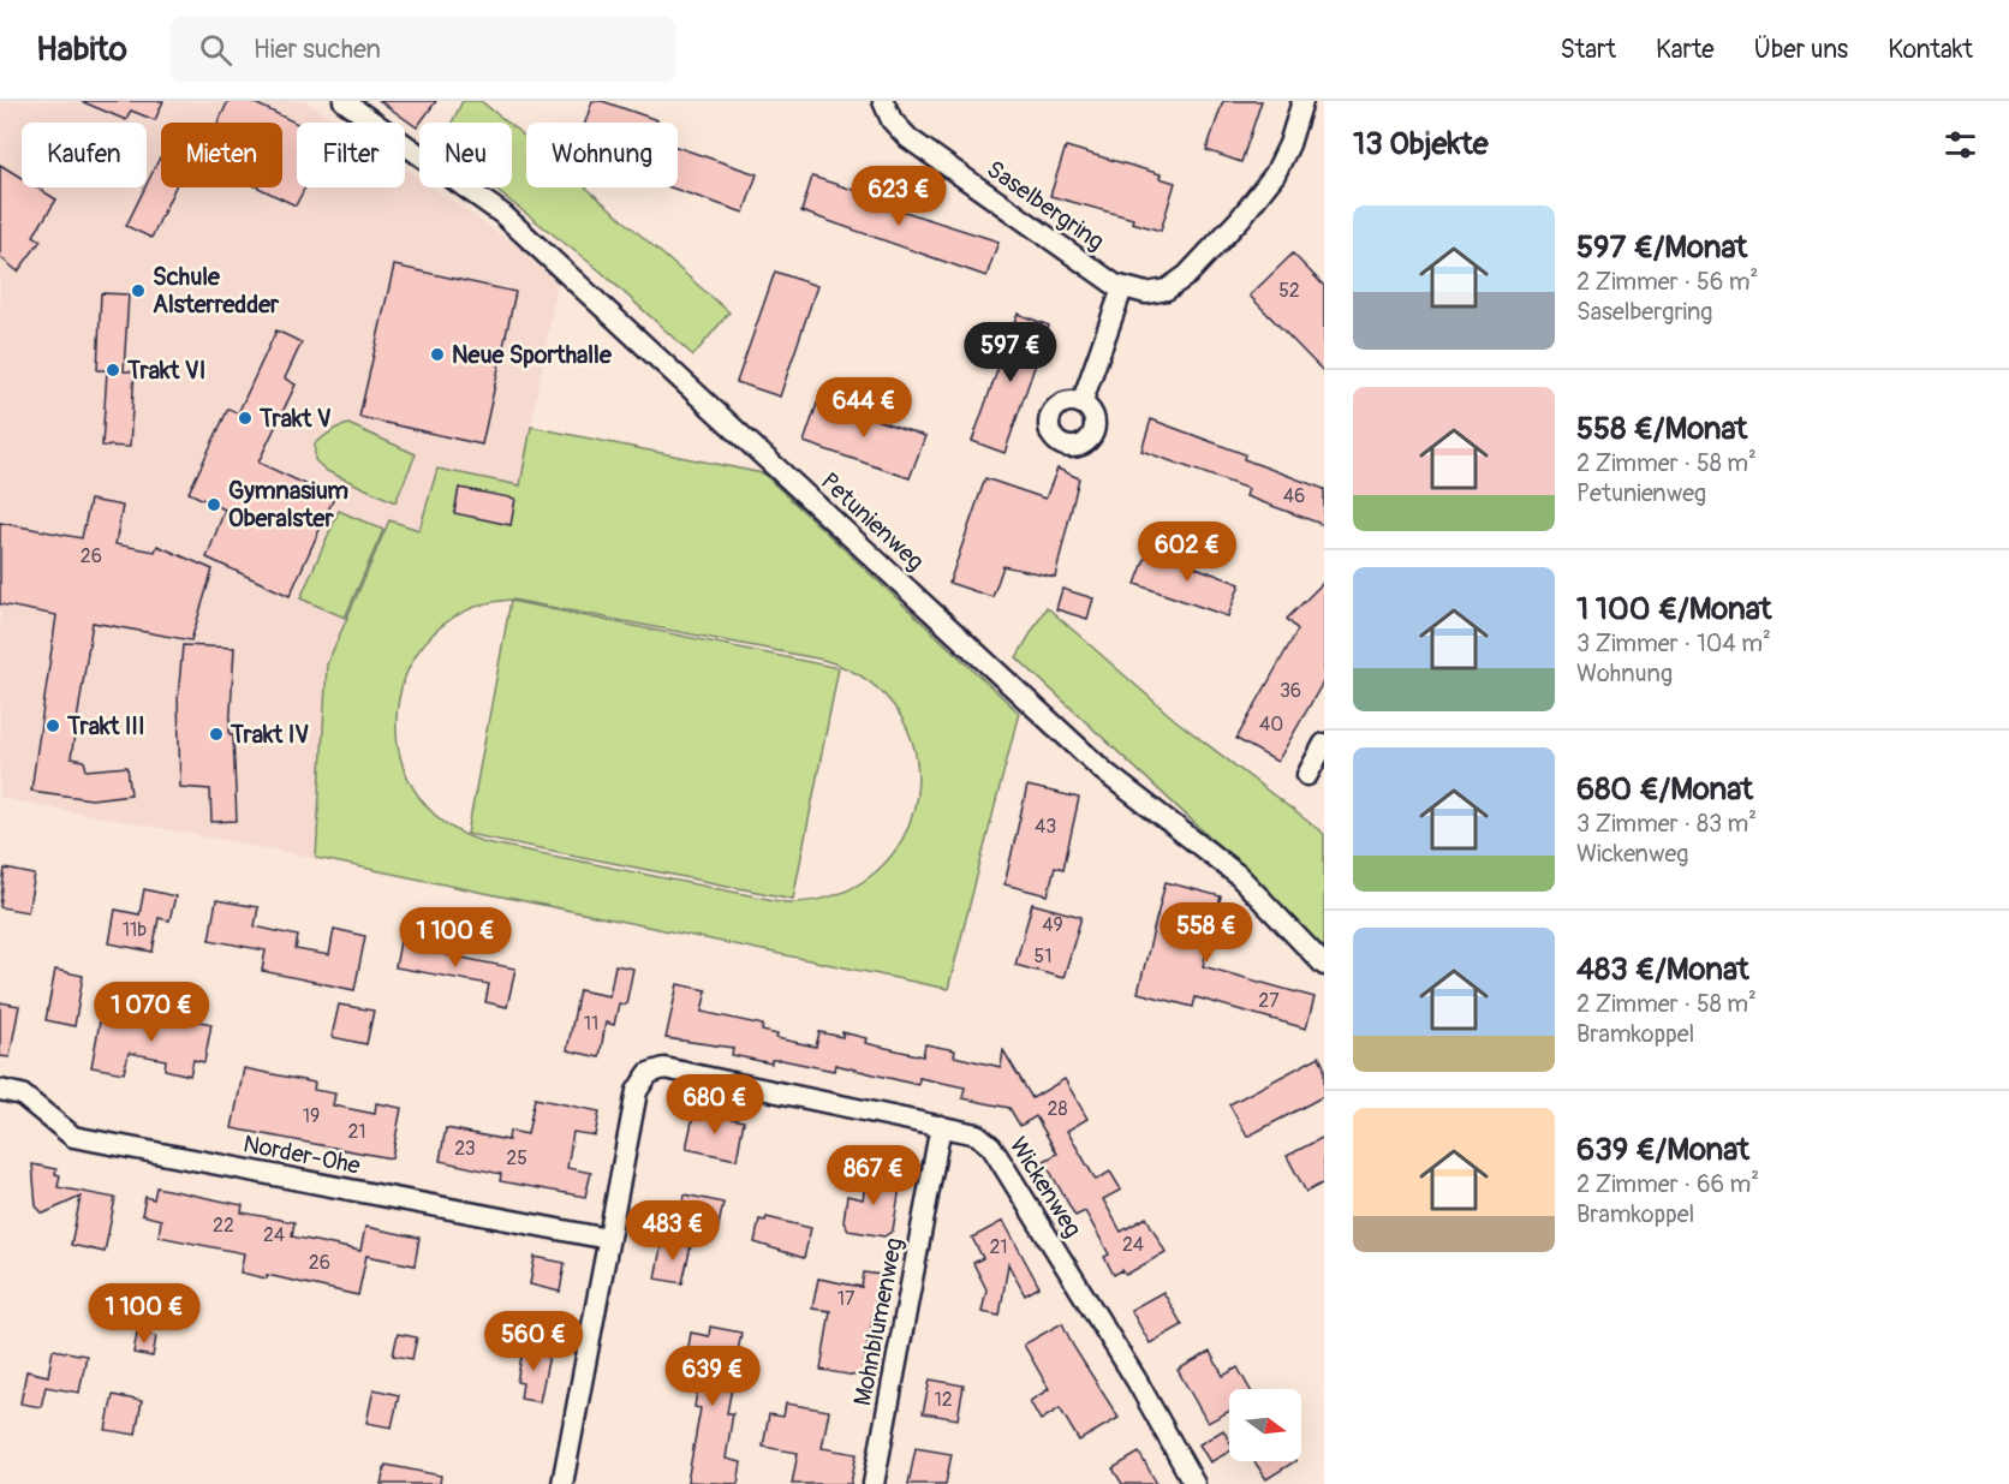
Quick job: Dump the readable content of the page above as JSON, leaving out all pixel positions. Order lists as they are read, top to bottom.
{
  "streets": {
    "street": [
      "Saselbergring",
      "Petunienweg",
      "Norder-Ohe",
      "Wickenweg",
      "Mohnblumenweg"
    ]
  },
  "crossings": [
    ["Norder-Ohe", "Wickenweg"],
    ["Wickenweg", "Mohnblumenweg"]
  ],
  "places": [
    "Schule Alsterredder",
    "Neue Sporthalle",
    "Trakt VI",
    "Trakt V",
    "Gymnasium Oberalster",
    "Trakt III",
    "Trakt IV"
  ],
  "house_numbers": [
    "52",
    "46",
    "26",
    "36",
    "40",
    "43",
    "49",
    "11b",
    "51",
    "27",
    "11",
    "28",
    "19",
    "21",
    "23",
    "25",
    "22",
    "24",
    "24",
    "21",
    "26",
    "17",
    "12"
  ],
  "north": "right",
  "page": {
    "header": "Habito",
    "search": "Hier suchen",
    "nav": [
      "Start",
      "Karte",
      "Über uns",
      "Kontakt"
    ],
    "heading": "13 Objekte",
    "chip": [
      "Kaufen",
      "Mieten",
      "Filter",
      "Neu",
      "Wohnung"
    ],
    "price": [
      "623 €",
      "597 €",
      "644 €",
      "602 €",
      "558 €",
      "1 100 €",
      "1 070 €",
      "680 €",
      "867 €",
      "483 €",
      "1 100 €",
      "560 €",
      "639 €"
    ],
    "list": [
      {
        "name": "597 €/Monat",
        "note": "2 Zimmer · 56 m² · Saselbergring"
      },
      {
        "name": "558 €/Monat",
        "note": "2 Zimmer · 58 m² · Petunienweg"
      },
      {
        "name": "1 100 €/Monat",
        "note": "3 Zimmer · 104 m² · Wohnung"
      },
      {
        "name": "680 €/Monat",
        "note": "3 Zimmer · 83 m² · Wickenweg"
      },
      {
        "name": "483 €/Monat",
        "note": "2 Zimmer · 58 m² · Bramkoppel"
      },
      {
        "name": "639 €/Monat",
        "note": "2 Zimmer · 66 m² · Bramkoppel"
      }
    ]
  }
}
